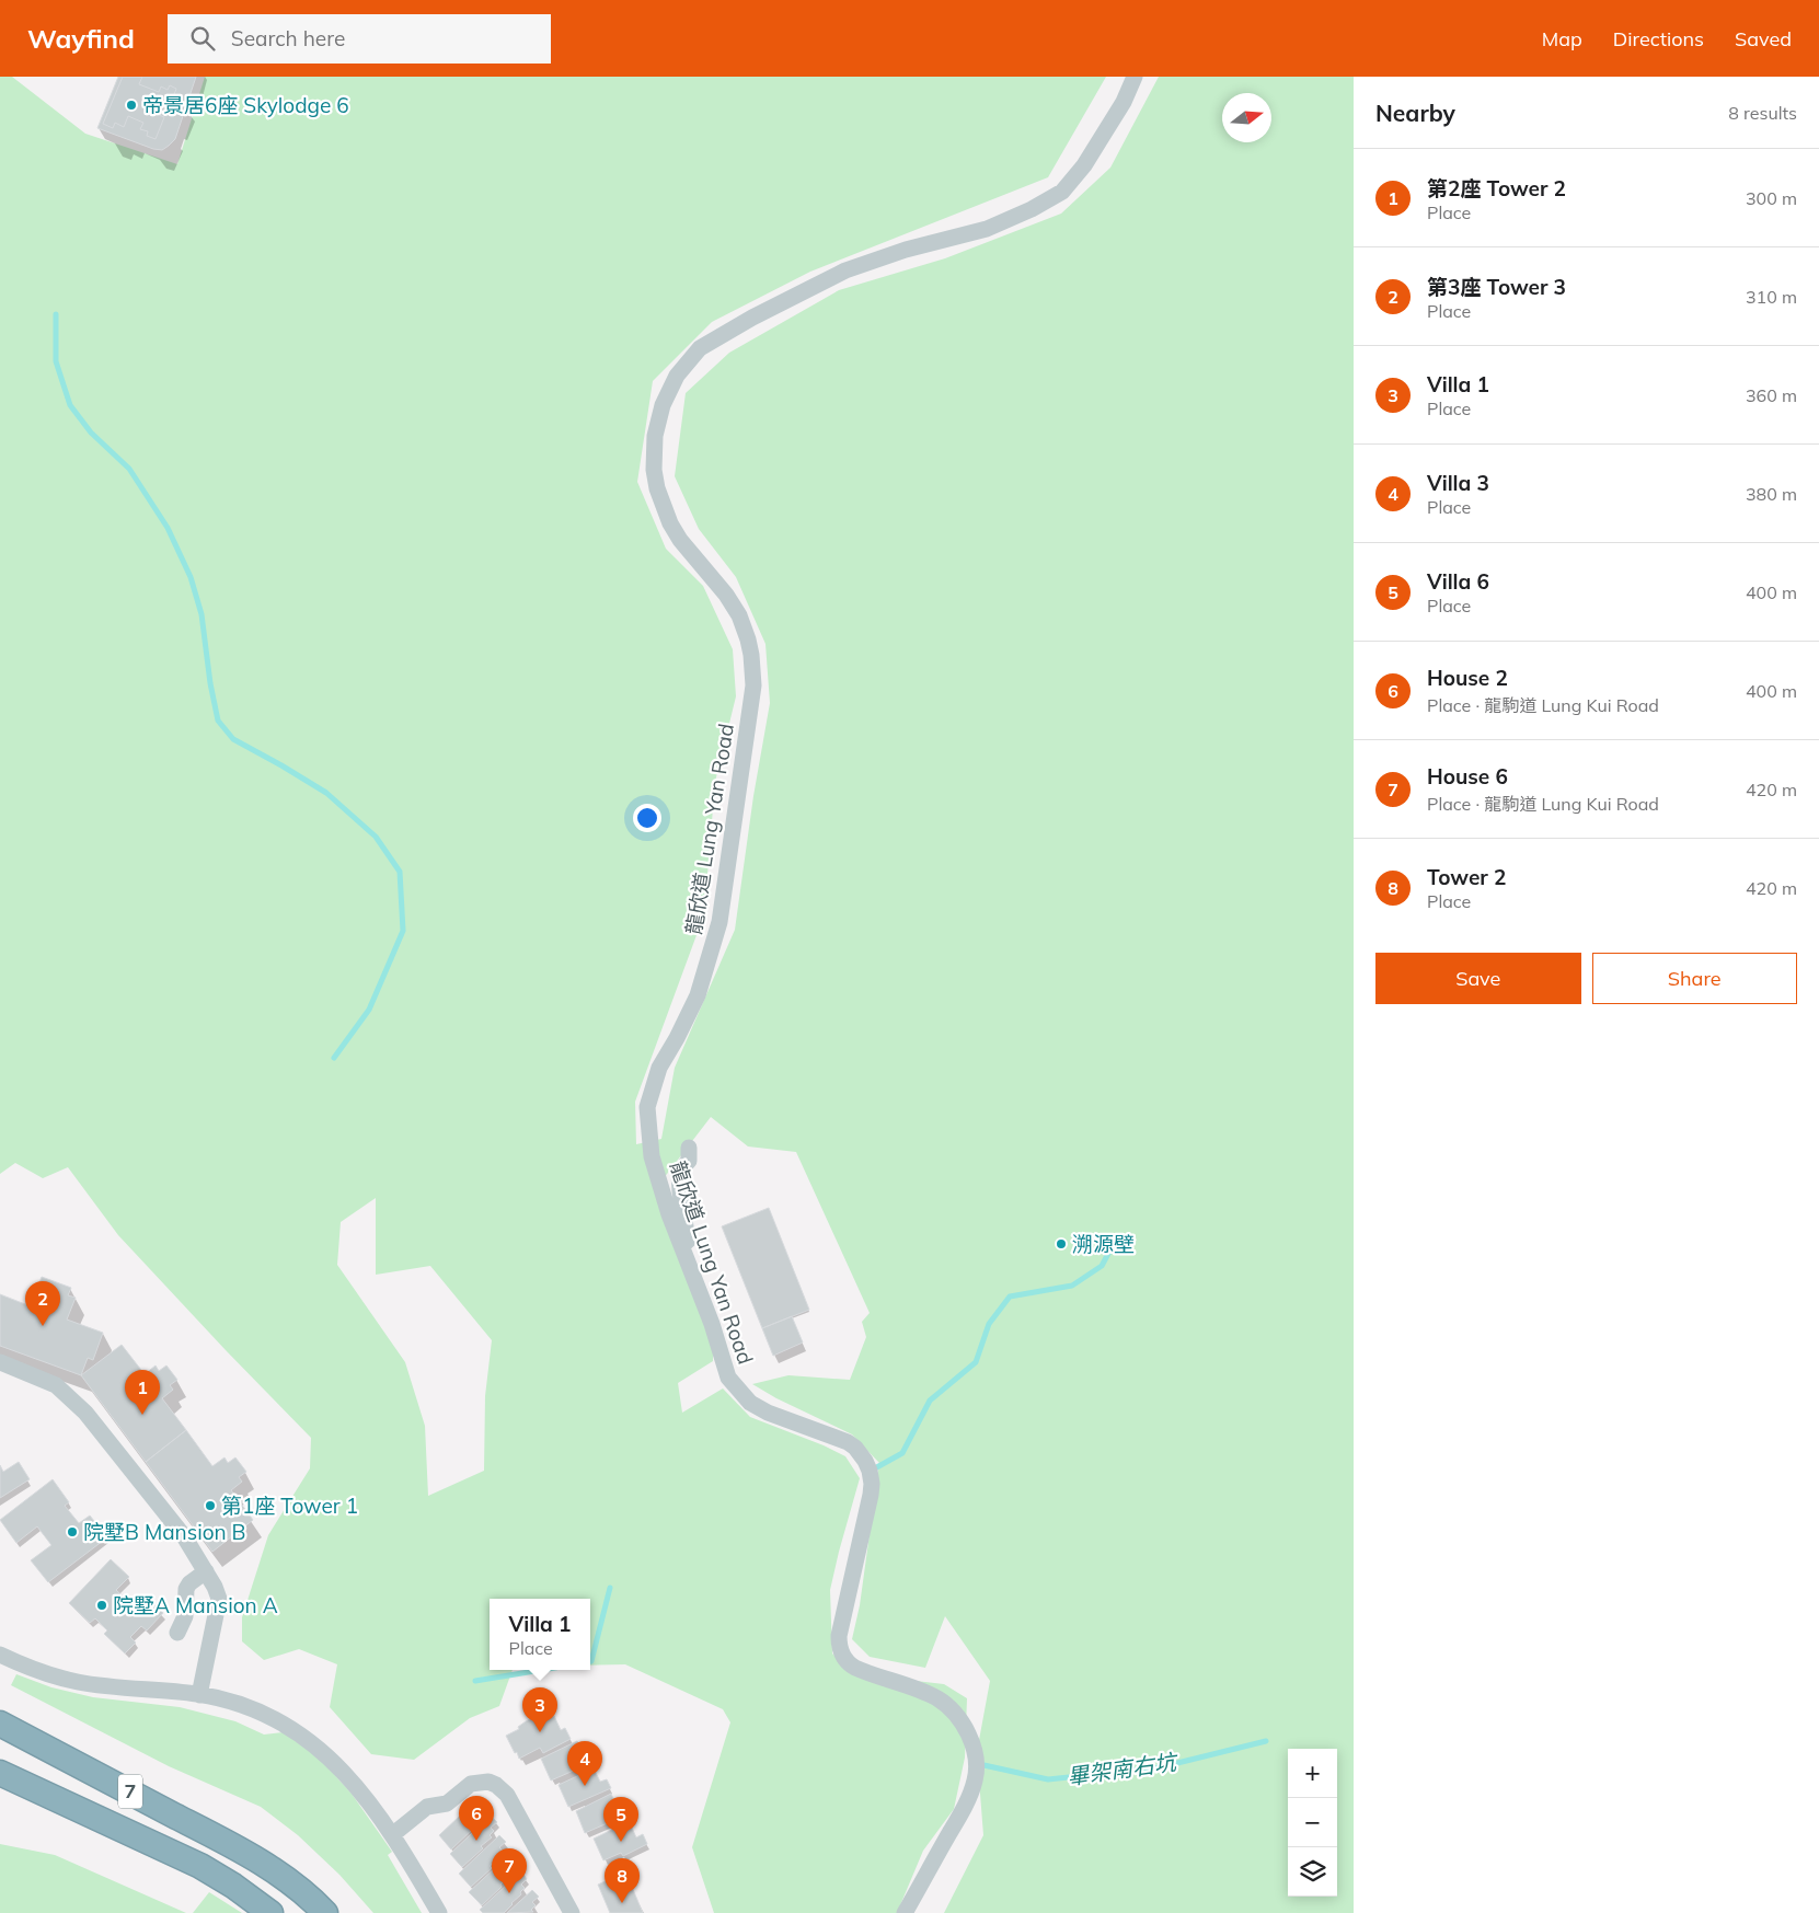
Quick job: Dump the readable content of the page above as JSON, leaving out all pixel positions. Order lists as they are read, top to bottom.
{
  "streets": {
    "highway": ["7"],
    "street": ["龍欣道 Lung Yan Road"]
  },
  "water": ["畢架南右坑"],
  "places": [
    "帝景居6座 Skylodge 6",
    "溯源壁",
    "第1座 Tower 1",
    "院墅B Mansion B",
    "院墅A Mansion A"
  ],
  "north": "right",
  "page": {
    "header": "Wayfind",
    "search": "Search here",
    "nav": ["Map", "Directions", "Saved"],
    "heading": ["Nearby", "8 results"],
    "list": [
      {
        "mark": "1",
        "name": "第2座 Tower 2",
        "note": "Place",
        "value": "300 m"
      },
      {
        "mark": "2",
        "name": "第3座 Tower 3",
        "note": "Place",
        "value": "310 m"
      },
      {
        "mark": "3",
        "name": "Villa 1",
        "note": "Place",
        "value": "360 m"
      },
      {
        "mark": "4",
        "name": "Villa 3",
        "note": "Place",
        "value": "380 m"
      },
      {
        "mark": "5",
        "name": "Villa 6",
        "note": "Place",
        "value": "400 m"
      },
      {
        "mark": "6",
        "name": "House 2",
        "note": "Place · 龍駒道 Lung Kui Road",
        "value": "400 m"
      },
      {
        "mark": "7",
        "name": "House 6",
        "note": "Place · 龍駒道 Lung Kui Road",
        "value": "420 m"
      },
      {
        "mark": "8",
        "name": "Tower 2",
        "note": "Place",
        "value": "420 m"
      }
    ],
    "buttons": ["Save", "Share"],
    "pins": [
      "2",
      "1",
      "3",
      "4",
      "6",
      "5",
      "7",
      "8"
    ],
    "popup": ["Villa 1", "Place"],
    "map_buttons": ["+", "−"]
  }
}
